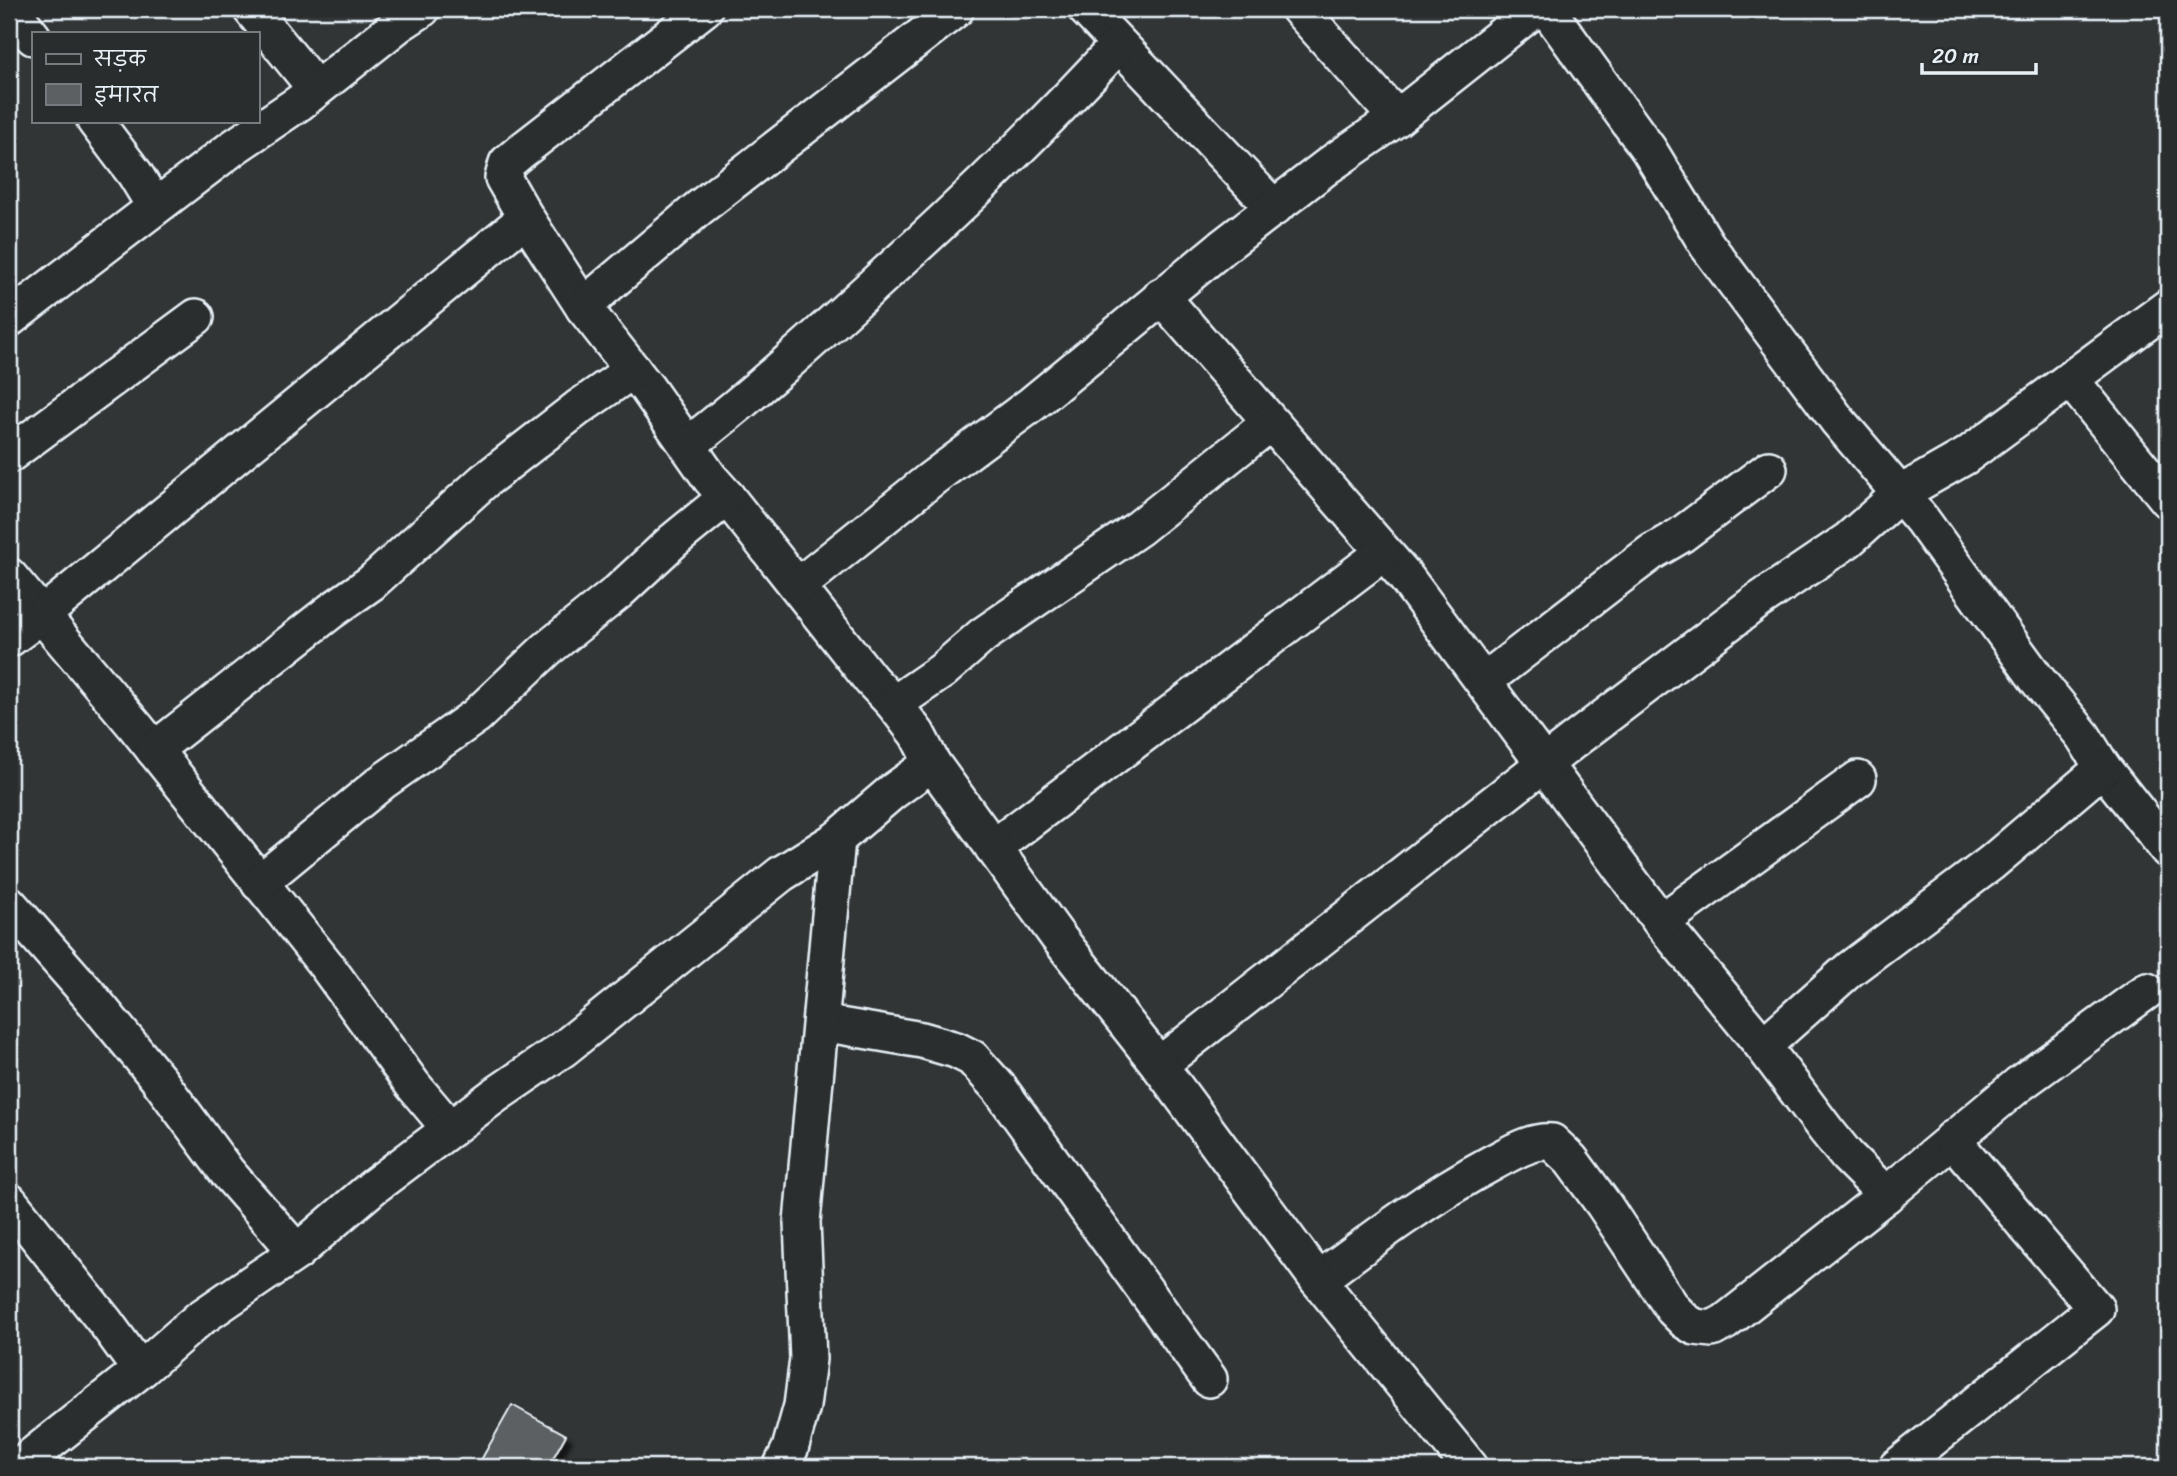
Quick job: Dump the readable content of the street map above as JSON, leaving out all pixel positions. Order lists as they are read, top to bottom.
{
  "legend": ["सड़क", "इमारत"],
  "scale_bar": "20 m"
}
